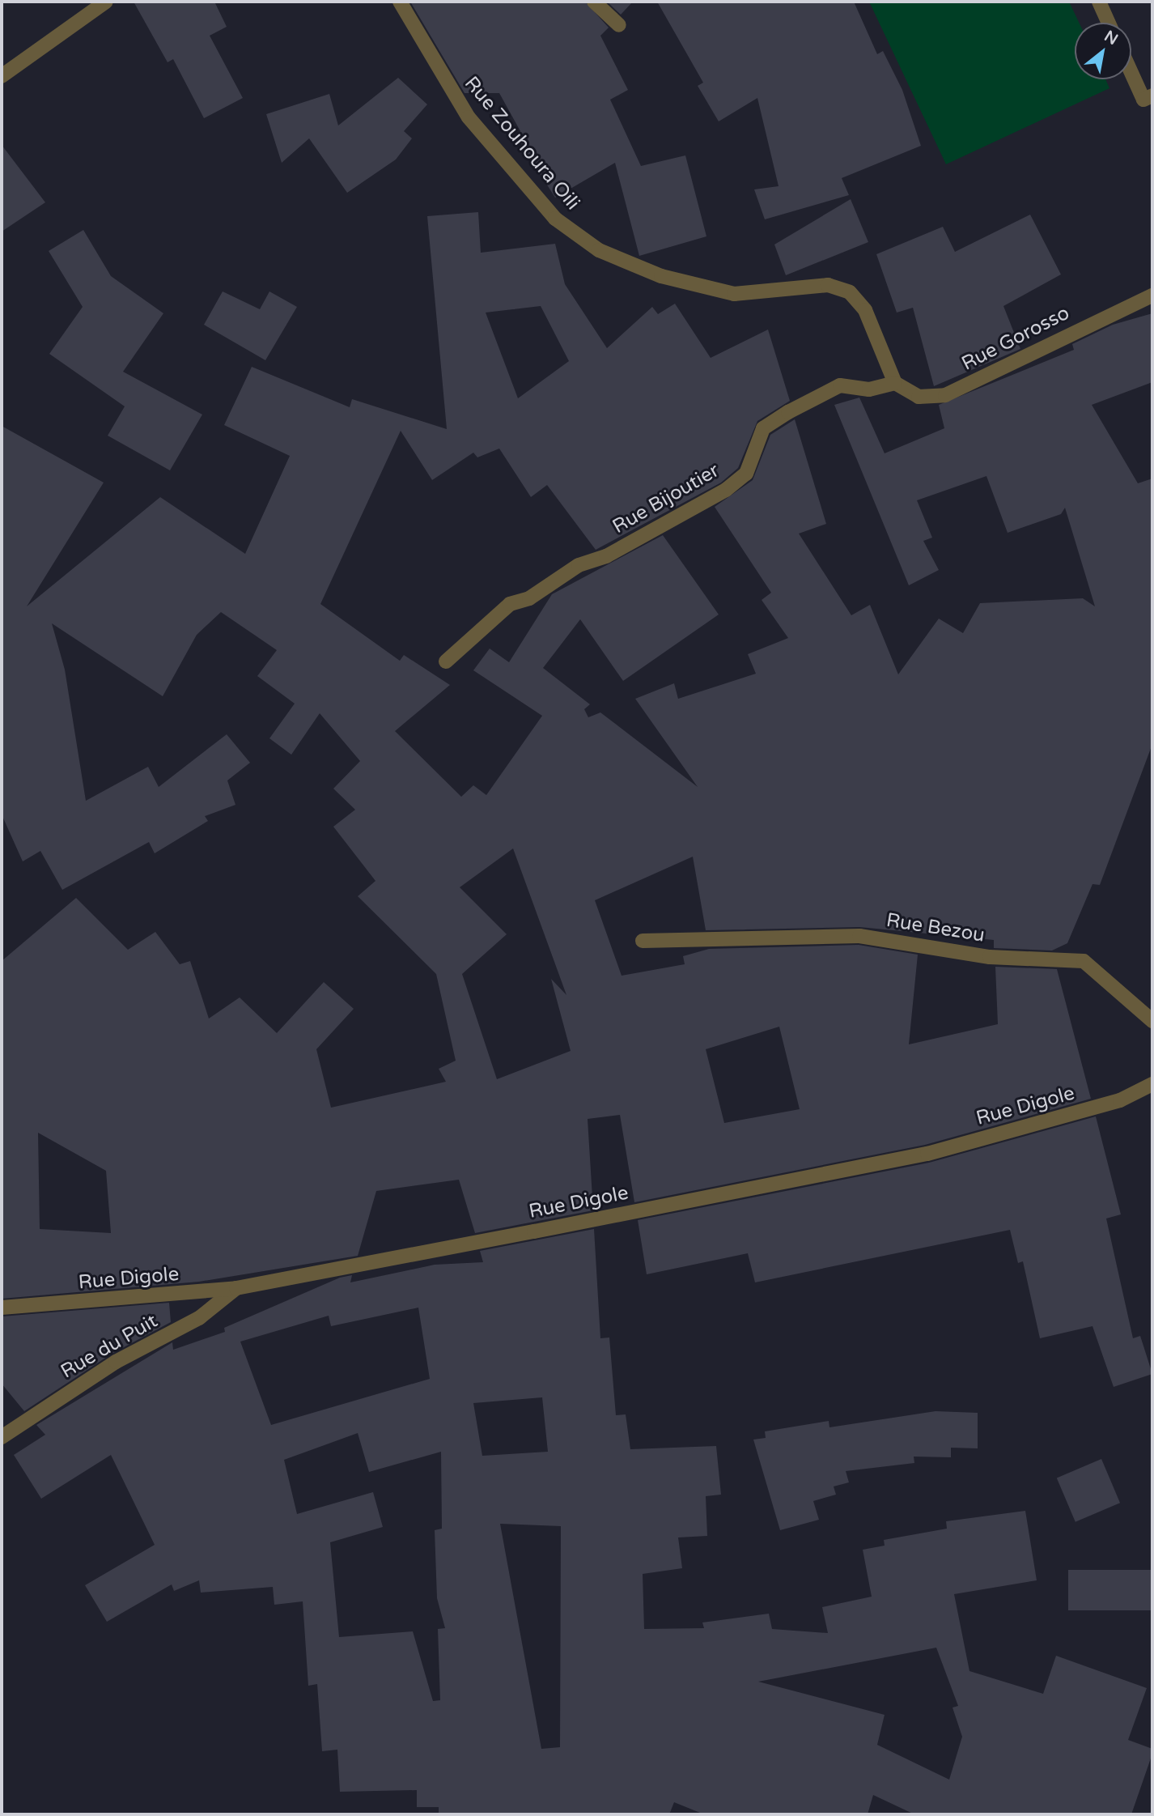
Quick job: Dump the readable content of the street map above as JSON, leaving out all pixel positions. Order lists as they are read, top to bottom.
{
  "streets": {
    "street": [
      "Rue Zouhoura Oili",
      "Rue Gorosso",
      "Rue Bijoutier",
      "Rue Bezou",
      "Rue Digole",
      "Rue du Puit"
    ]
  },
  "crossings": [
    ["Rue Zouhoura Oili", "Rue Gorosso"],
    ["Rue Zouhoura Oili", "Rue Bijoutier"],
    ["Rue Gorosso", "Rue Bijoutier"],
    ["Rue Digole", "Rue du Puit"]
  ],
  "north": "top right"
}
